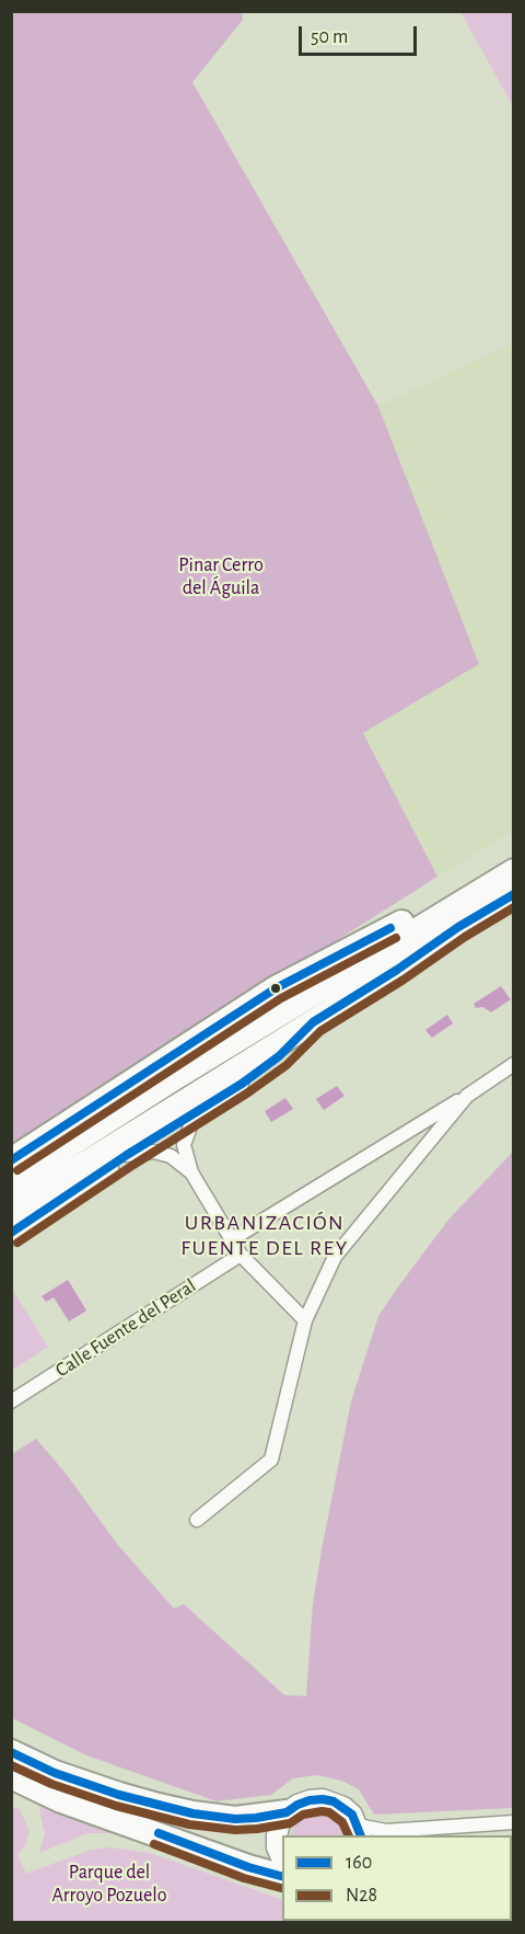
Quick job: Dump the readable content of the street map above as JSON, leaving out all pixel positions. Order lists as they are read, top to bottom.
{
  "streets": {
    "street": ["Calle Fuente del Peral"]
  },
  "districts": ["URBANIZACIÓN FUENTE DEL REY"],
  "parks": ["Pinar Cerro del Águila", "Parque del Arroyo Pozuelo"],
  "lines": ["transit line 160", "transit line N28"],
  "legend": ["160", "N28"],
  "scale_bar": "50 m"
}
